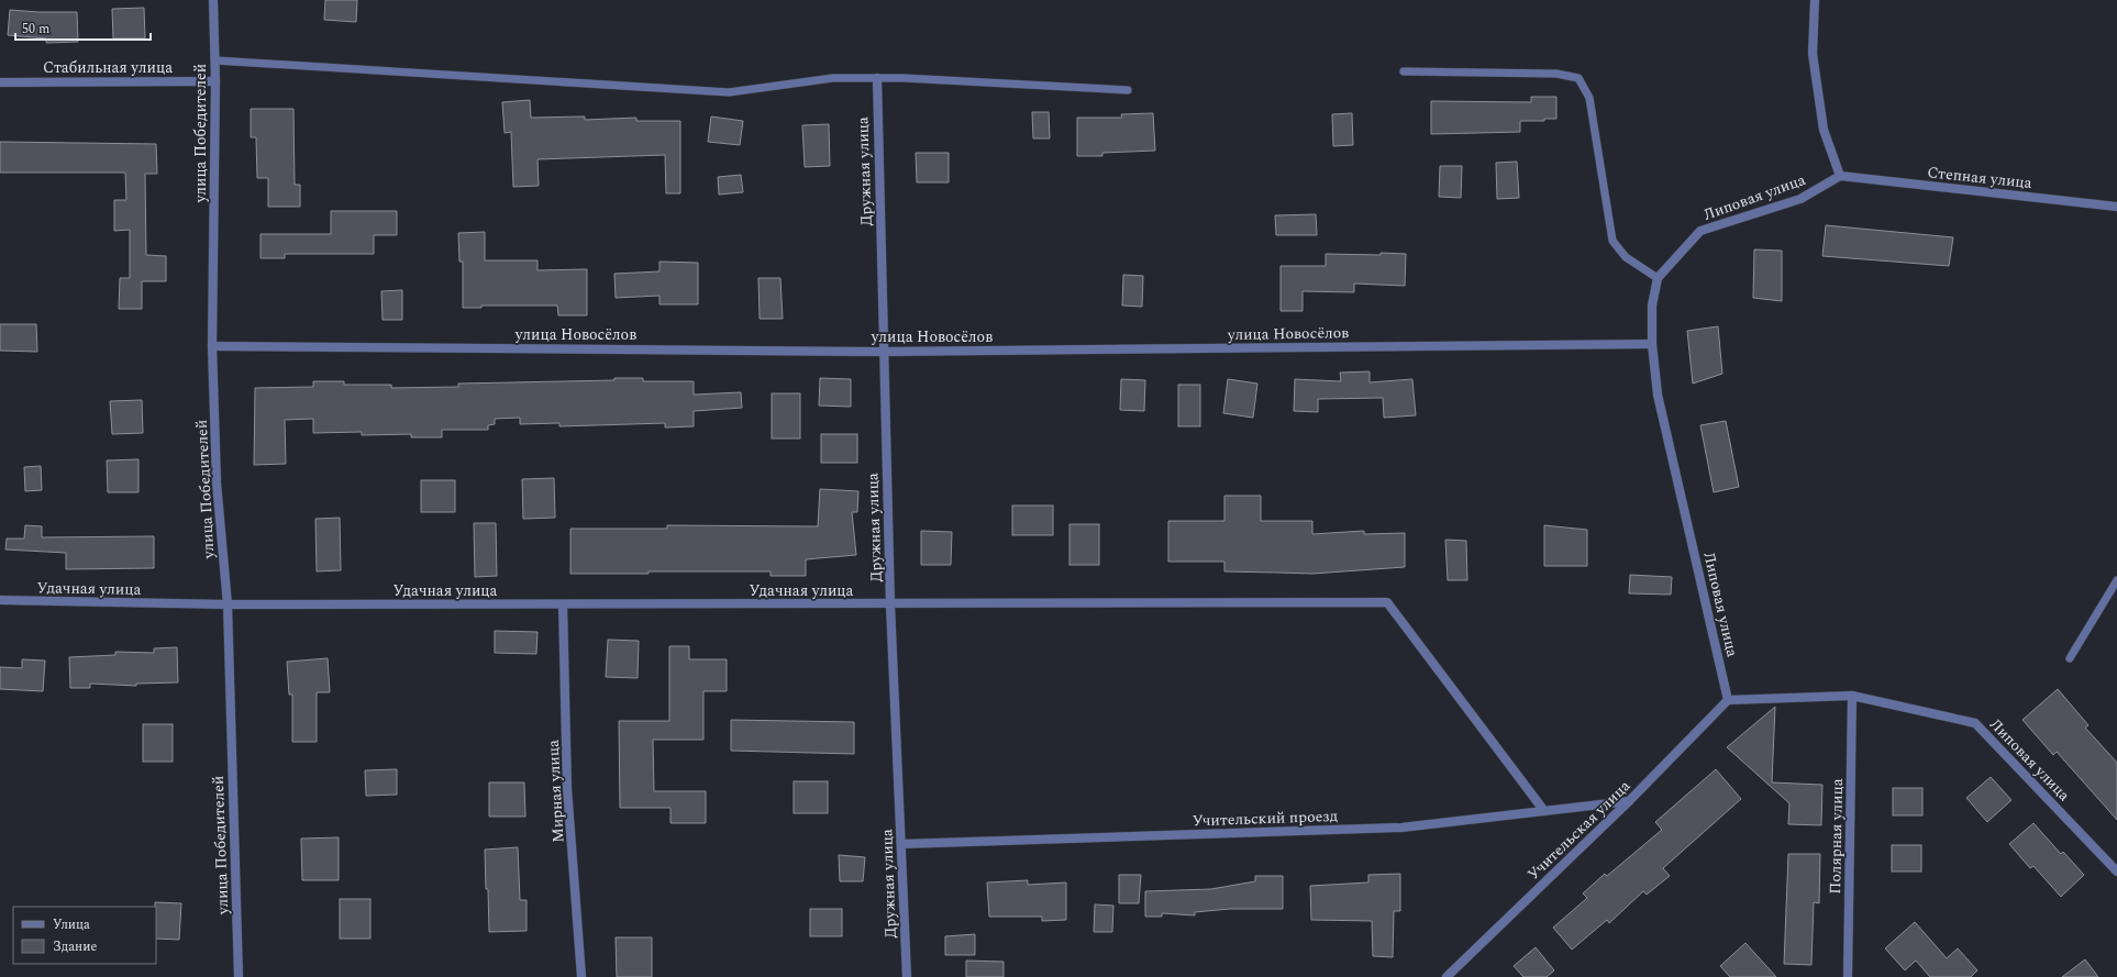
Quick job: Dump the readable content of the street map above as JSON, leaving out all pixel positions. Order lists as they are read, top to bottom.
{
  "streets": {
    "street": [
      "Стабильная улица",
      "улица Победителей",
      "Дружная улица",
      "Степная улица",
      "Липовая улица",
      "улица Новосёлов",
      "Удачная улица",
      "Мирная улица",
      "Учительский проезд",
      "Учительская улица",
      "Полярная улица"
    ]
  },
  "crossings": [
    ["Стабильная улица", "улица Победителей"],
    ["улица Победителей", "улица Новосёлов"],
    ["улица Победителей", "Удачная улица"],
    ["Дружная улица", "улица Новосёлов"],
    ["Дружная улица", "Удачная улица"],
    ["Дружная улица", "Учительский проезд"],
    ["Степная улица", "Липовая улица"],
    ["Липовая улица", "улица Новосёлов"],
    ["Липовая улица", "Учительская улица"],
    ["Липовая улица", "Полярная улица"],
    ["Удачная улица", "Мирная улица"],
    ["Удачная улица", "Учительский проезд"],
    ["Учительский проезд", "Учительская улица"]
  ],
  "legend": ["Улица", "Здание"],
  "scale_bar": "50 m"
}
